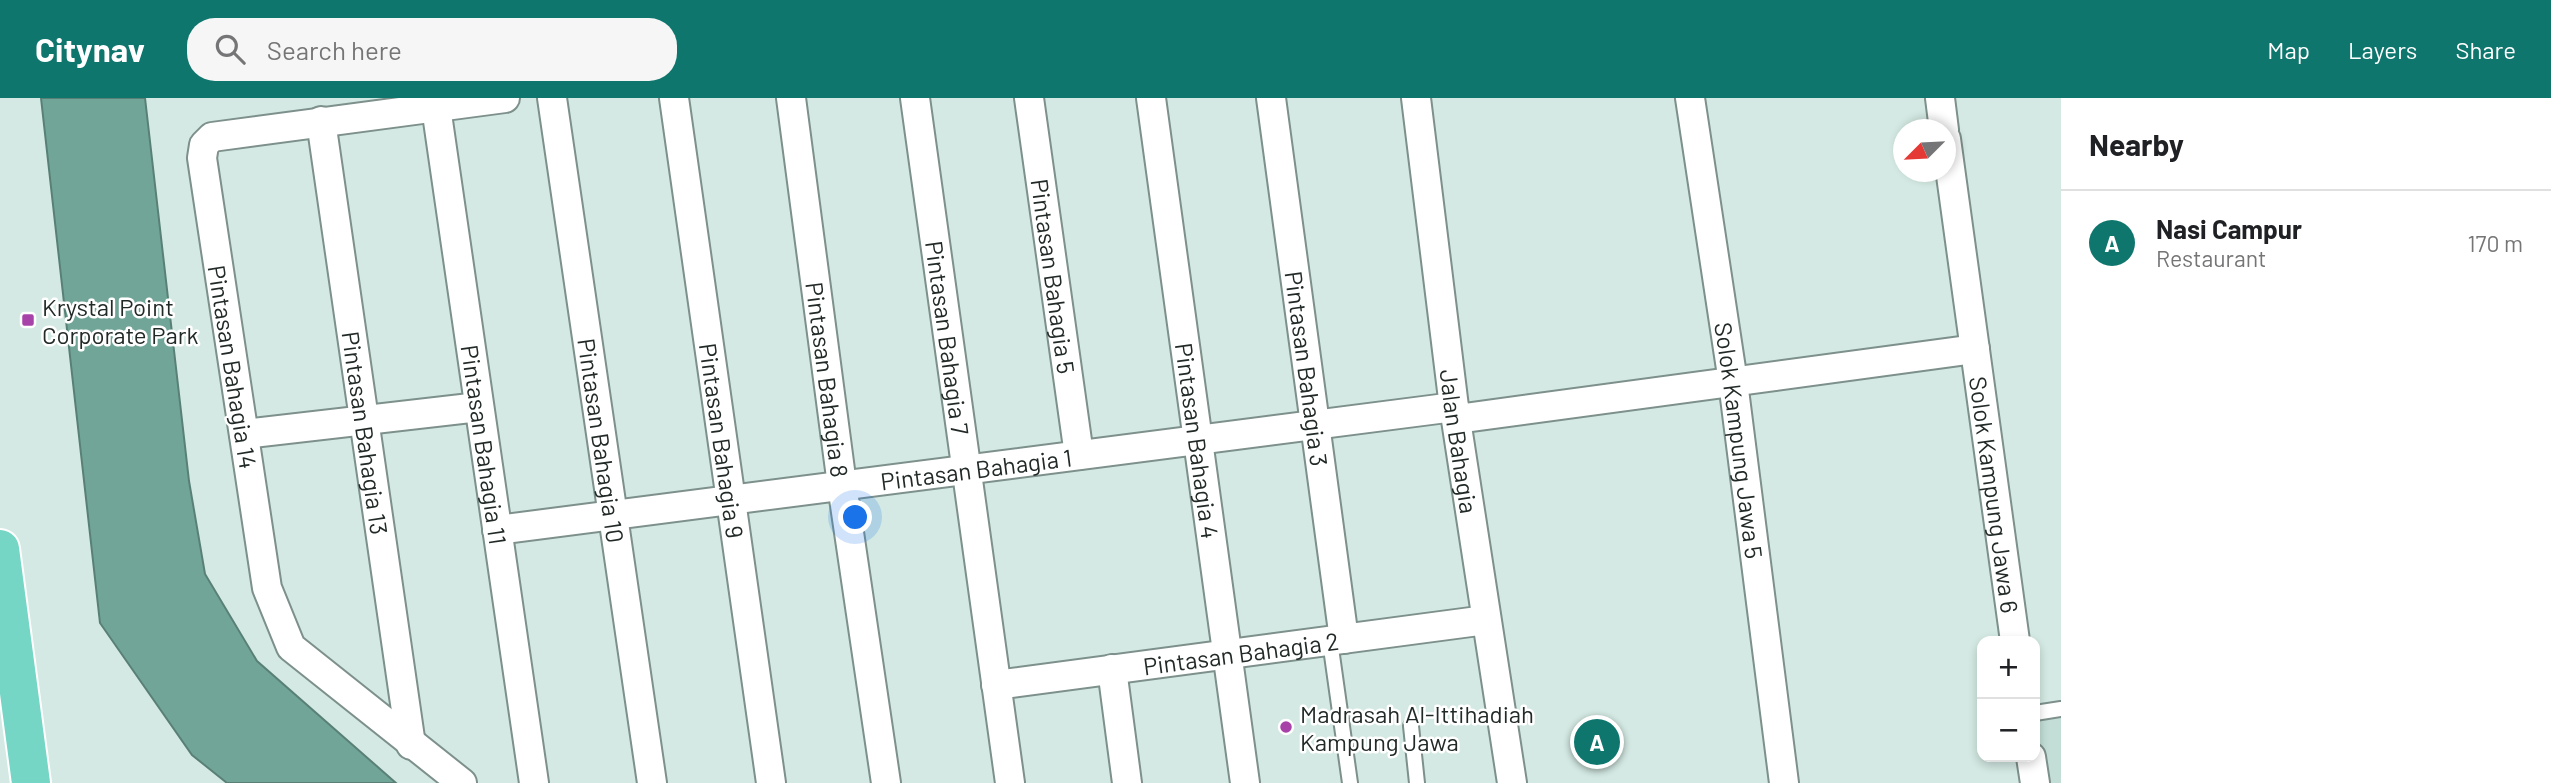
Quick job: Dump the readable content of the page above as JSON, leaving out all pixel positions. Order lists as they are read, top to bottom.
{
  "streets": {
    "street": [
      "Pintasan Bahagia 5",
      "Pintasan Bahagia 7",
      "Pintasan Bahagia 14",
      "Pintasan Bahagia 3",
      "Pintasan Bahagia 8",
      "Pintasan Bahagia 13",
      "Pintasan Bahagia 10",
      "Pintasan Bahagia 9",
      "Solok Kampung Jawa 5",
      "Pintasan Bahagia 4",
      "Jalan Bahagia",
      "Pintasan Bahagia 11",
      "Pintasan Bahagia 1",
      "Solok Kampung Jawa 6",
      "Pintasan Bahagia 2"
    ]
  },
  "crossings": [
    ["Pintasan Bahagia 5", "Pintasan Bahagia 1"],
    ["Pintasan Bahagia 7", "Pintasan Bahagia 1"],
    ["Pintasan Bahagia 7", "Pintasan Bahagia 2"],
    ["Pintasan Bahagia 14", "Pintasan Bahagia 13"],
    ["Pintasan Bahagia 3", "Pintasan Bahagia 1"],
    ["Pintasan Bahagia 3", "Pintasan Bahagia 2"],
    ["Pintasan Bahagia 8", "Pintasan Bahagia 1"],
    ["Pintasan Bahagia 10", "Pintasan Bahagia 1"],
    ["Pintasan Bahagia 9", "Pintasan Bahagia 1"],
    ["Solok Kampung Jawa 5", "Solok Kampung Jawa 6"],
    ["Pintasan Bahagia 4", "Pintasan Bahagia 1"],
    ["Pintasan Bahagia 4", "Pintasan Bahagia 2"],
    ["Jalan Bahagia", "Pintasan Bahagia 1"],
    ["Jalan Bahagia", "Solok Kampung Jawa 6"],
    ["Jalan Bahagia", "Pintasan Bahagia 2"],
    ["Pintasan Bahagia 11", "Pintasan Bahagia 1"],
    ["Pintasan Bahagia 1", "Solok Kampung Jawa 6"]
  ],
  "places": {
    "transit": ["Krystal Point Corporate Park"],
    "other": ["Madrasah Al-Ittihadiah Kampung Jawa"]
  },
  "north": "bottom left",
  "page": {
    "header": "Citynav",
    "search": "Search here",
    "nav": ["Map", "Layers", "Share"],
    "heading": "Nearby",
    "list": [
      {
        "mark": "A",
        "name": "Nasi Campur",
        "note": "Restaurant",
        "value": "170 m"
      }
    ],
    "map_buttons": ["+", "−"],
    "pins": "A"
  }
}
